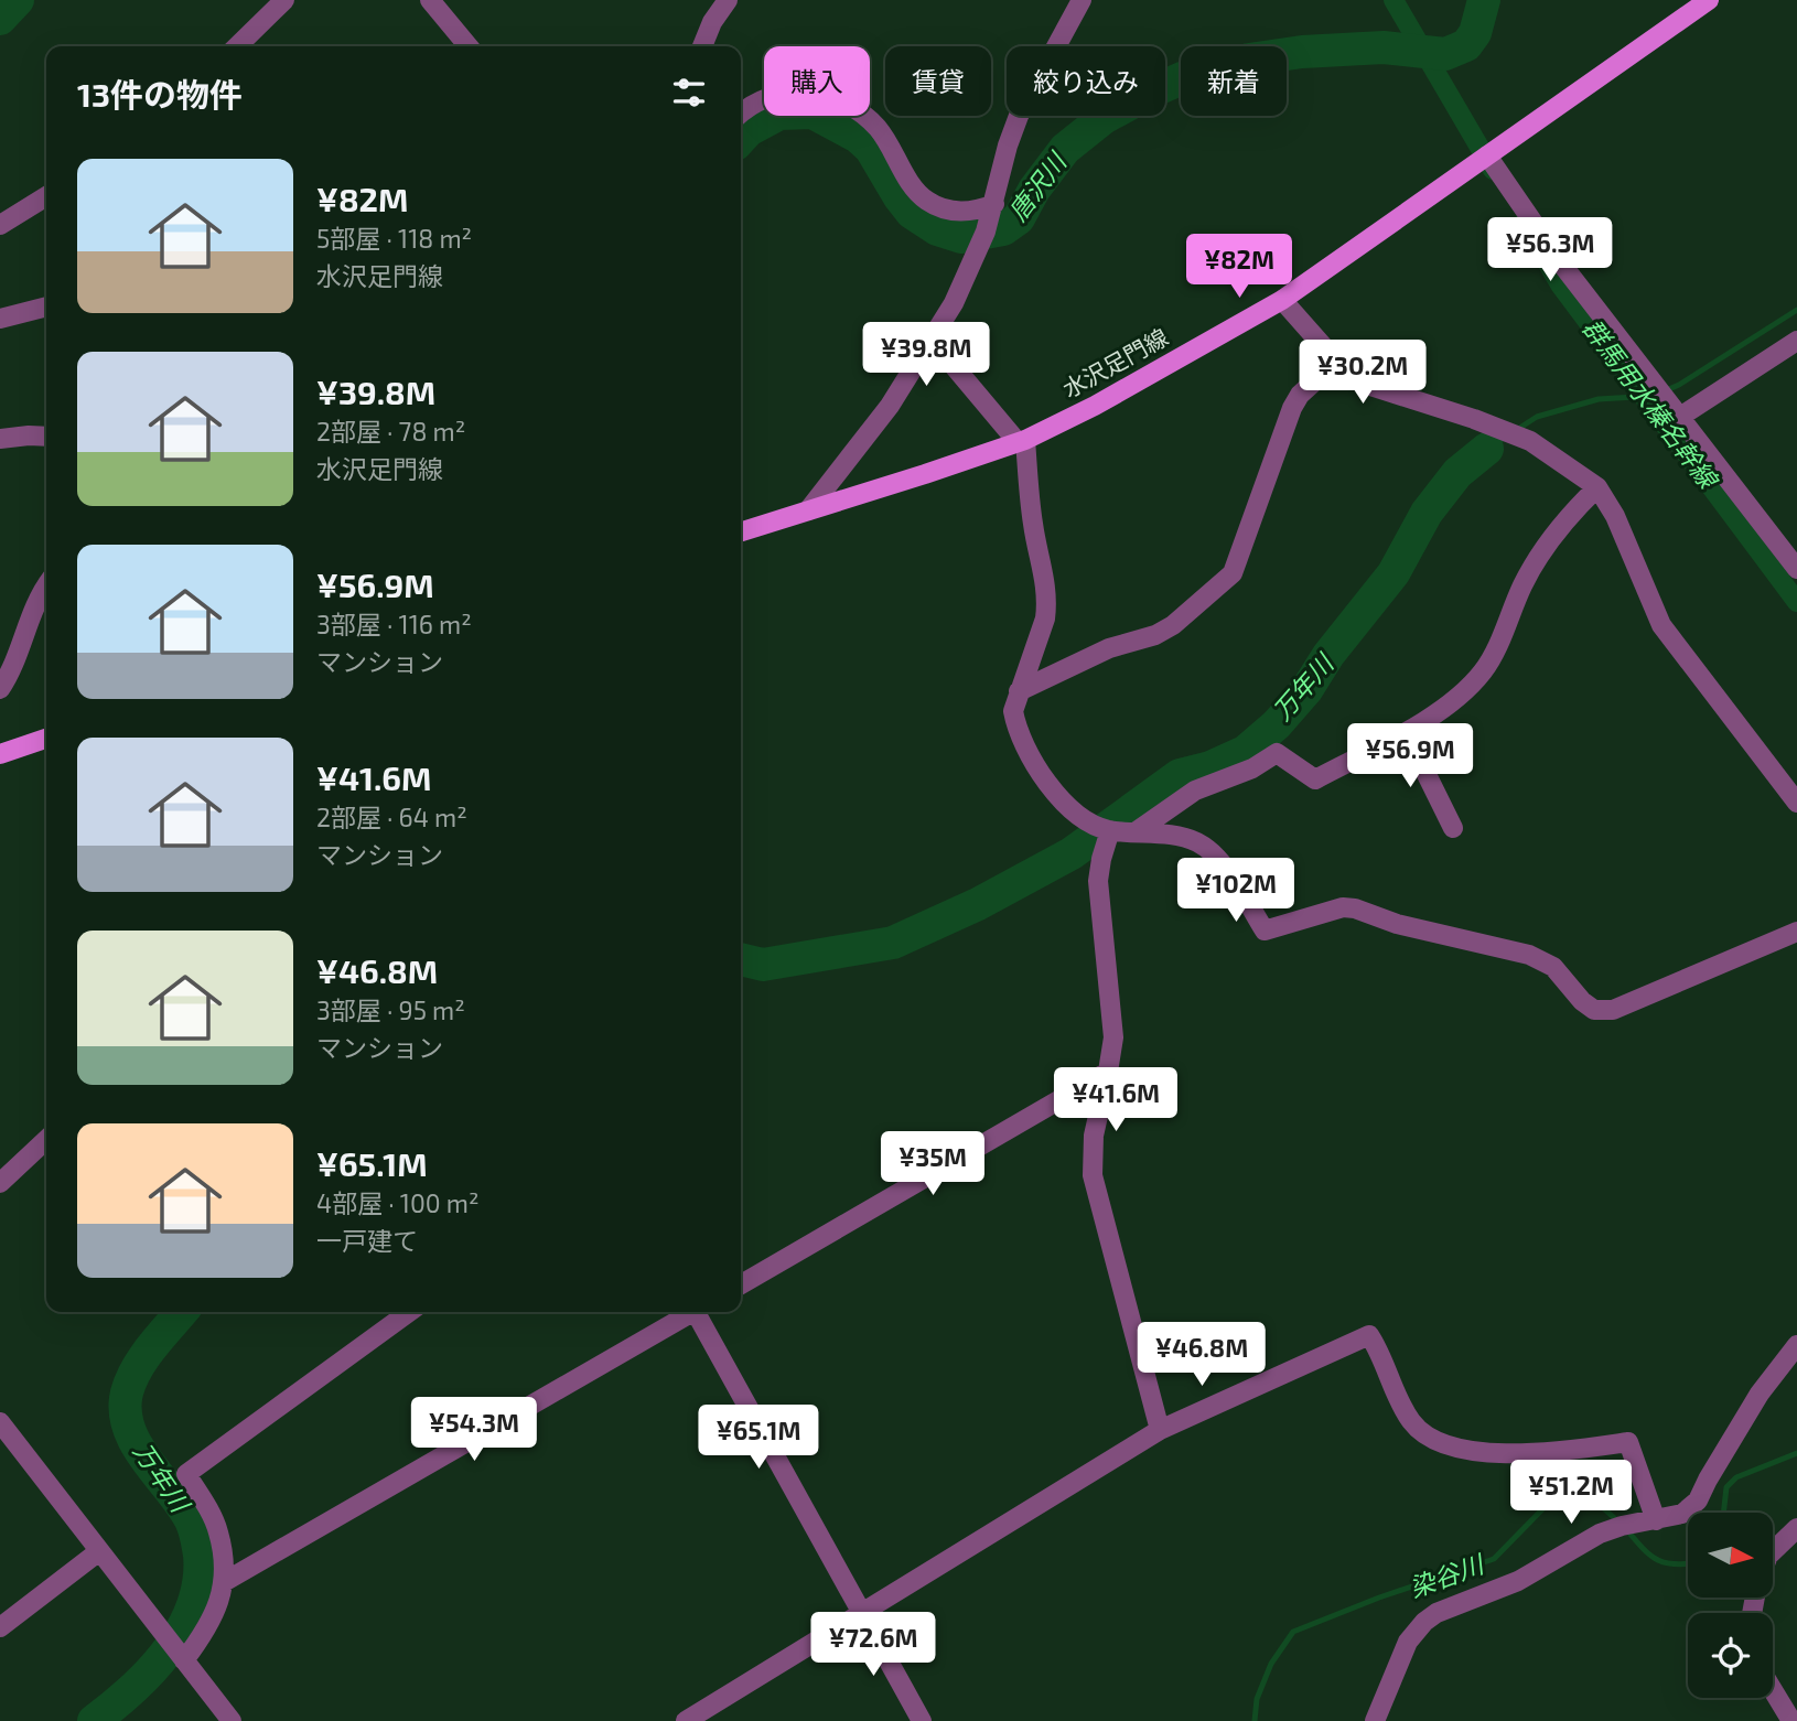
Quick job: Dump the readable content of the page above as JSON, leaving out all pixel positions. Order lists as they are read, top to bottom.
{
  "streets": {
    "main road": ["水沢足門線"]
  },
  "water": [
    "唐沢川",
    "群馬用水榛名幹線",
    "万年川",
    "染谷川"
  ],
  "north": "right",
  "page": {
    "chip": [
      "購入",
      "賃貸",
      "絞り込み",
      "新着"
    ],
    "heading": "13件の物件",
    "list": [
      {
        "name": "¥82M",
        "note": "5部屋 · 118 m² · 水沢足門線"
      },
      {
        "name": "¥39.8M",
        "note": "2部屋 · 78 m² · 水沢足門線"
      },
      {
        "name": "¥56.9M",
        "note": "3部屋 · 116 m² · マンション"
      },
      {
        "name": "¥41.6M",
        "note": "2部屋 · 64 m² · マンション"
      },
      {
        "name": "¥46.8M",
        "note": "3部屋 · 95 m² · マンション"
      },
      {
        "name": "¥65.1M",
        "note": "4部屋 · 100 m² · 一戸建て"
      }
    ],
    "price": [
      "¥56.3M",
      "¥82M",
      "¥39.8M",
      "¥30.2M",
      "¥56.9M",
      "¥102M",
      "¥41.6M",
      "¥35M",
      "¥46.8M",
      "¥54.3M",
      "¥65.1M",
      "¥51.2M",
      "¥72.6M"
    ]
  }
}
